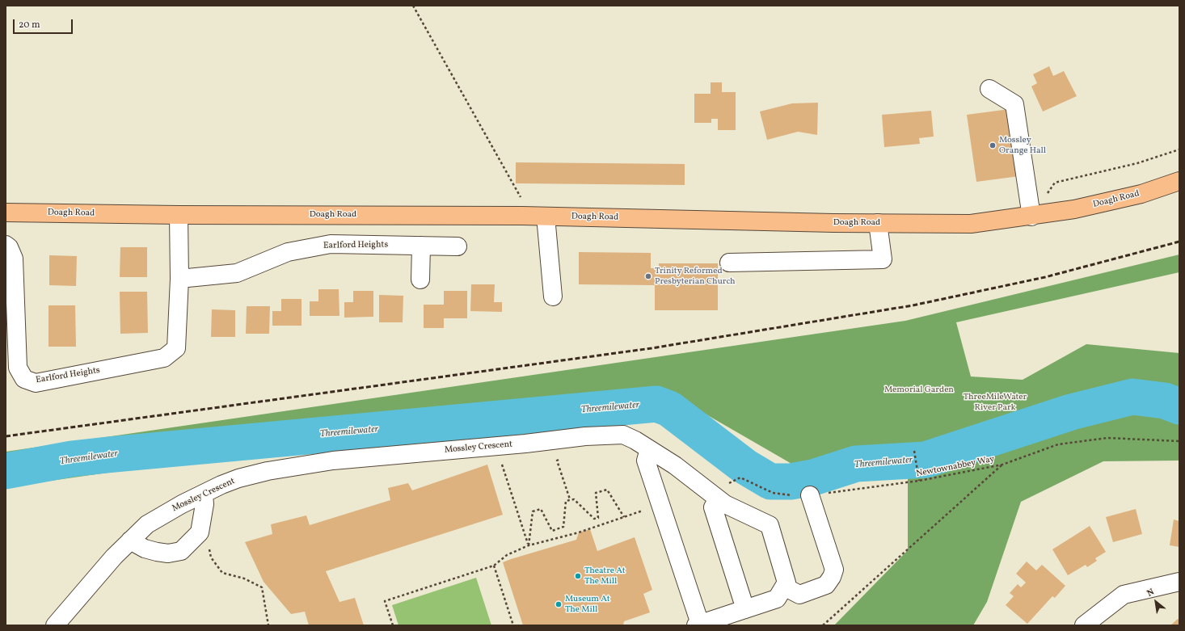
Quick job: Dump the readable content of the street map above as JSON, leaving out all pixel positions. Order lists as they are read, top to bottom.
{
  "streets": {
    "main road": ["Doagh Road"],
    "street": ["Earlford Heights", "Mossley Crescent"],
    "path": ["Newtownabbey Way"]
  },
  "crossings": [
    ["Doagh Road", "Earlford Heights"]
  ],
  "water": ["Threemilewater"],
  "parks": ["Memorial Garden", "ThreeMileWater River Park"],
  "places": [
    "Mossley Orange Hall",
    "Trinity Reformed Presbyterian Church",
    "Theatre At The Mill",
    "Museum At The Mill"
  ],
  "scale_bar": "20 m",
  "north": "top left"
}
